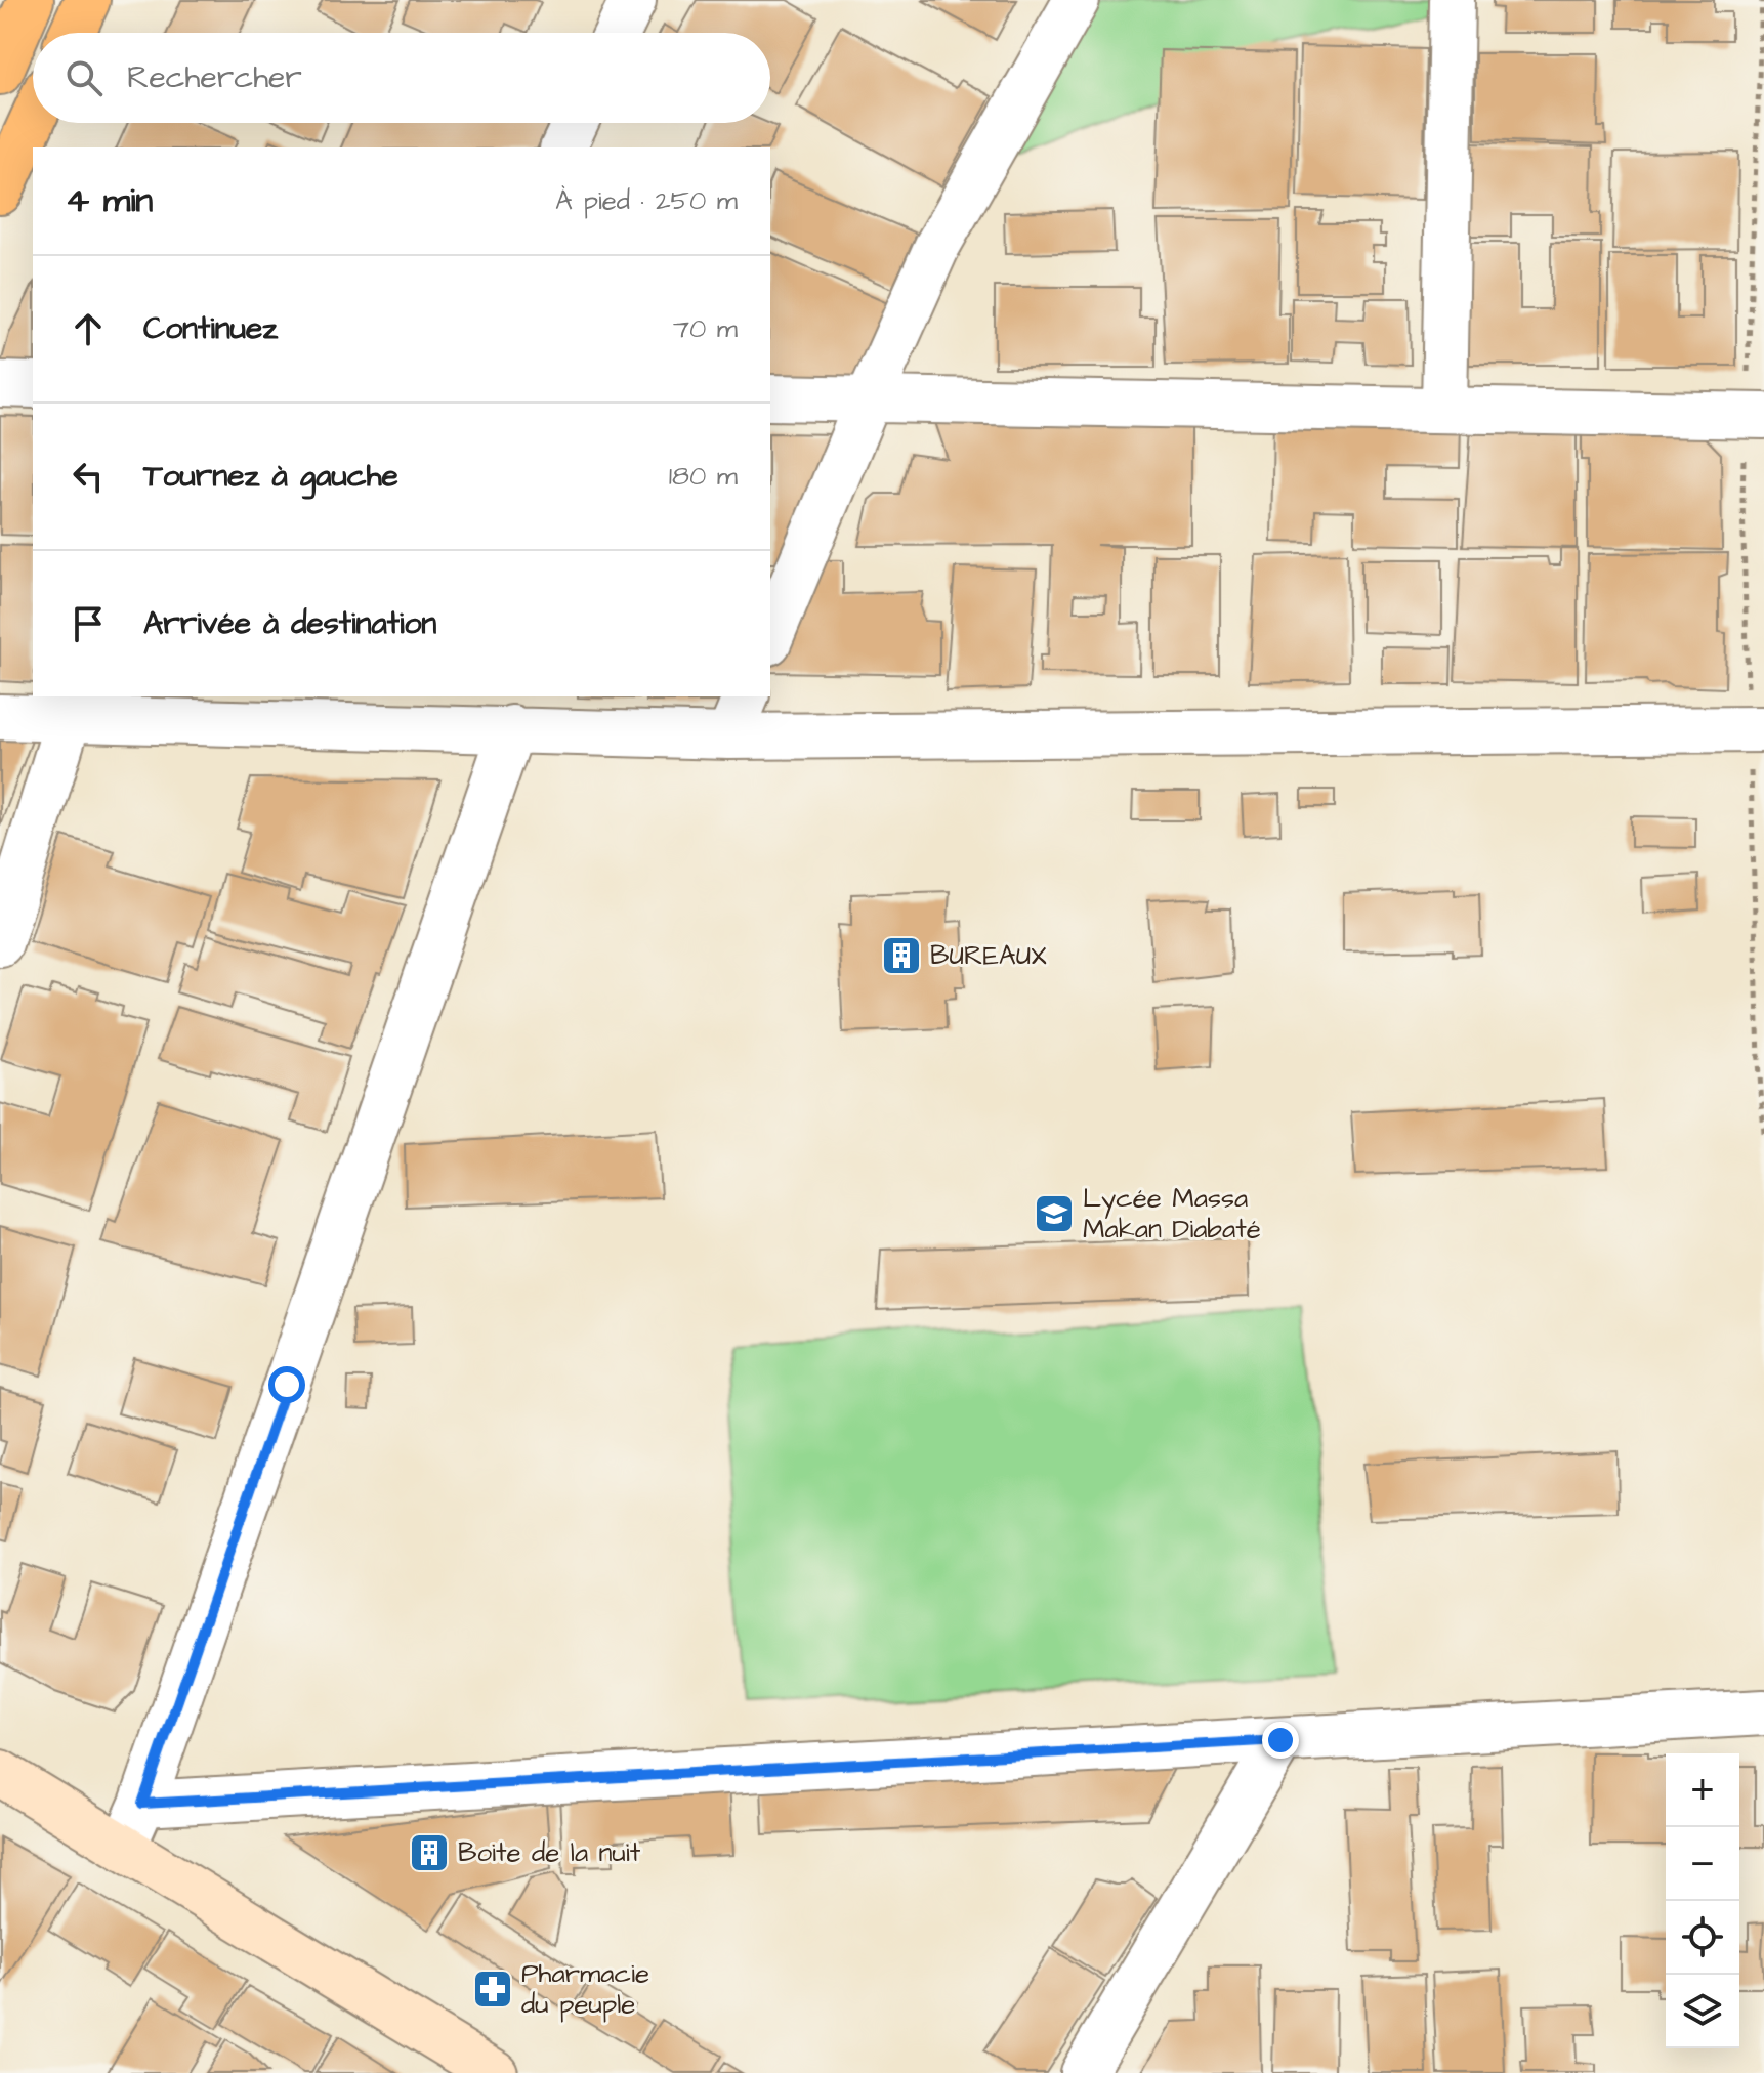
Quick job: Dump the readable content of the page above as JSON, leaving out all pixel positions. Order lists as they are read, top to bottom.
{
  "places": {
    "building": ["BUREAUX", "Boite de la nuit"],
    "school or university": ["Lycée Massa Makan Diabaté"],
    "pharmacy": ["Pharmacie du peuple"]
  },
  "page": {
    "search": "Rechercher",
    "heading": ["4 min", "À pied · 250 m"],
    "list": [
      ["Continuez", "70 m"],
      ["Tournez à gauche", "180 m"],
      "Arrivée à destination"
    ],
    "map_buttons": ["+", "−"]
  }
}
